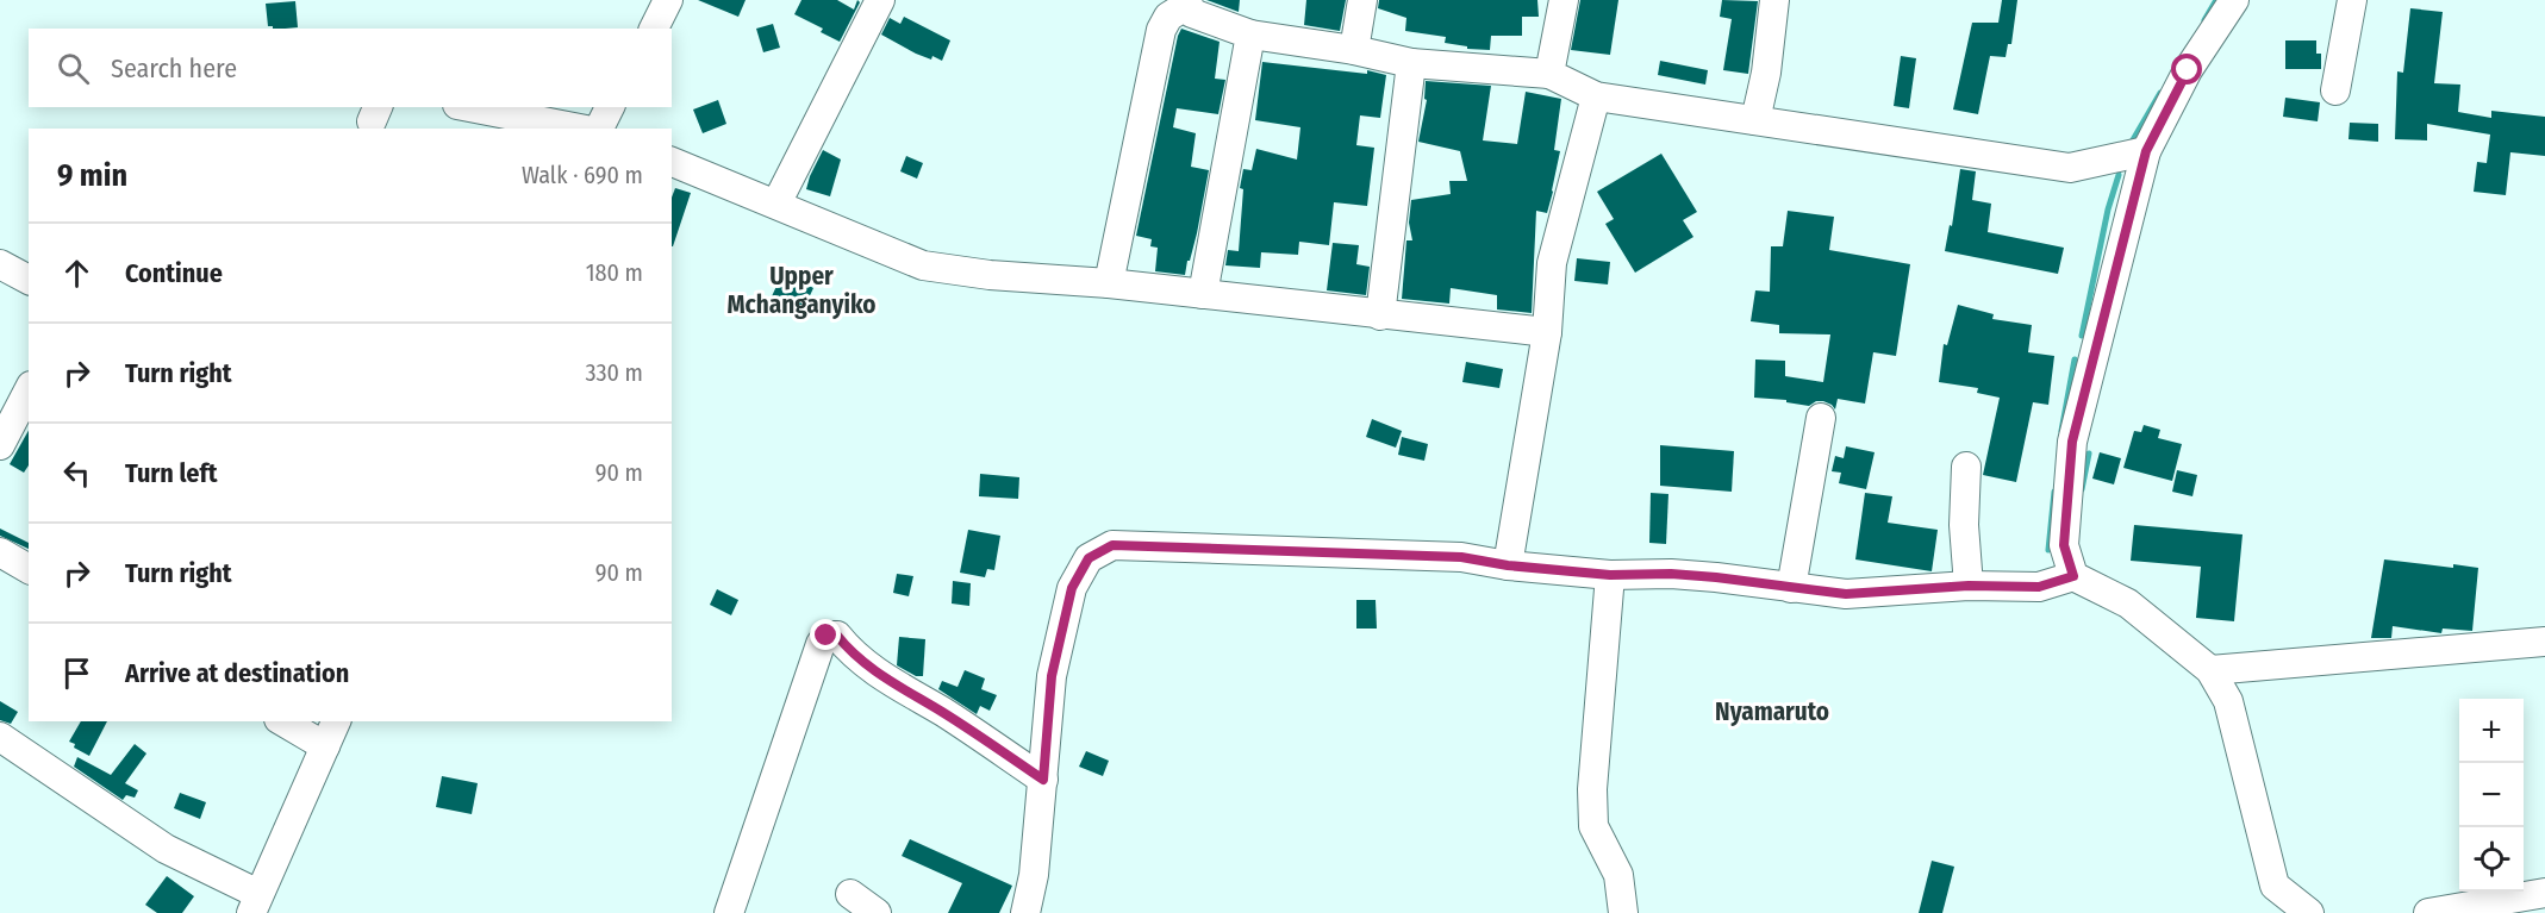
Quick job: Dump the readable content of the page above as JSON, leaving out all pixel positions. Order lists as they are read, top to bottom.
{
  "districts": ["Upper Mchanganyiko", "Nyamaruto"],
  "page": {
    "search": "Search here",
    "heading": ["9 min", "Walk · 690 m"],
    "list": [
      ["Continue", "180 m"],
      ["Turn right", "330 m"],
      ["Turn left", "90 m"],
      ["Turn right", "90 m"],
      "Arrive at destination"
    ],
    "map_buttons": ["+", "−"]
  }
}
